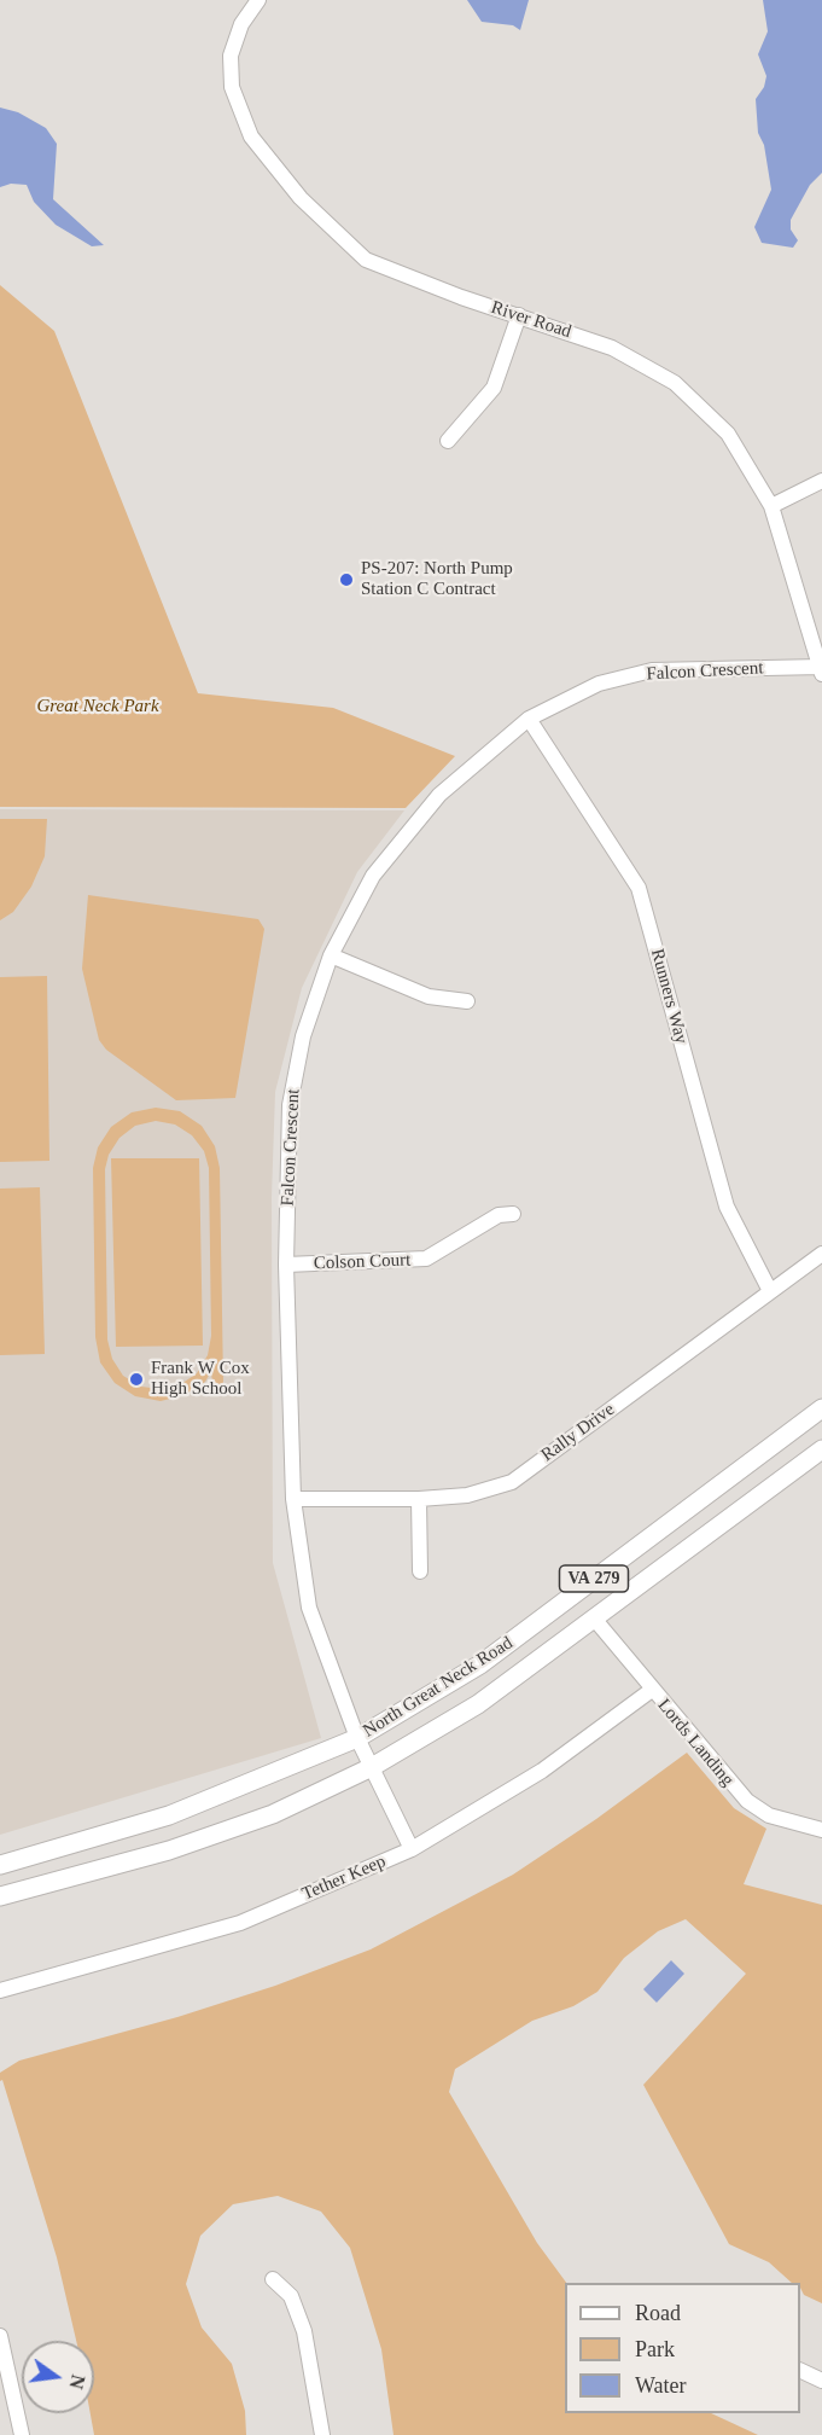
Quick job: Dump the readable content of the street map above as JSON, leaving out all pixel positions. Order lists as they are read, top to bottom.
{
  "streets": {
    "main road": ["VA 279", "North Great Neck Road"],
    "street": [
      "River Road",
      "Falcon Crescent",
      "Runners Way",
      "Colson Court",
      "Rally Drive",
      "Lords Landing",
      "Tether Keep"
    ]
  },
  "crossings": [
    ["River Road", "Falcon Crescent"],
    ["Falcon Crescent", "Runners Way"],
    ["Falcon Crescent", "Colson Court"],
    ["Falcon Crescent", "Rally Drive"],
    ["Falcon Crescent", "North Great Neck Road"],
    ["Falcon Crescent", "Tether Keep"],
    ["Runners Way", "Rally Drive"],
    ["North Great Neck Road", "Lords Landing"],
    ["Lords Landing", "Tether Keep"]
  ],
  "parks": ["Great Neck Park"],
  "places": ["PS-207: North Pump Station C Contract", "Frank W Cox High School"],
  "legend": ["Road", "Park", "Water"],
  "north": "right"
}
